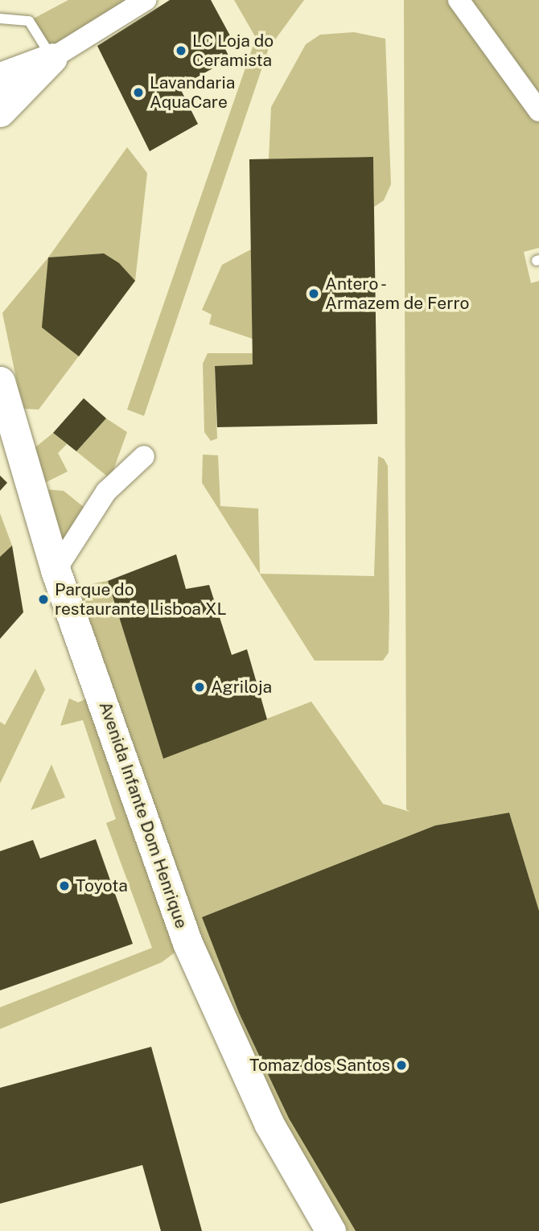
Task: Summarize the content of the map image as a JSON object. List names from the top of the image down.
{
  "streets": {
    "main road": ["Avenida Infante Dom Henrique"]
  },
  "places": [
    "LC Loja do Ceramista",
    "Lavandaria AquaCare",
    "Antero - Armazem de Ferro",
    "Parque do restaurante Lisboa XL",
    "Agriloja",
    "Toyota",
    "Tomaz dos Santos"
  ]
}
